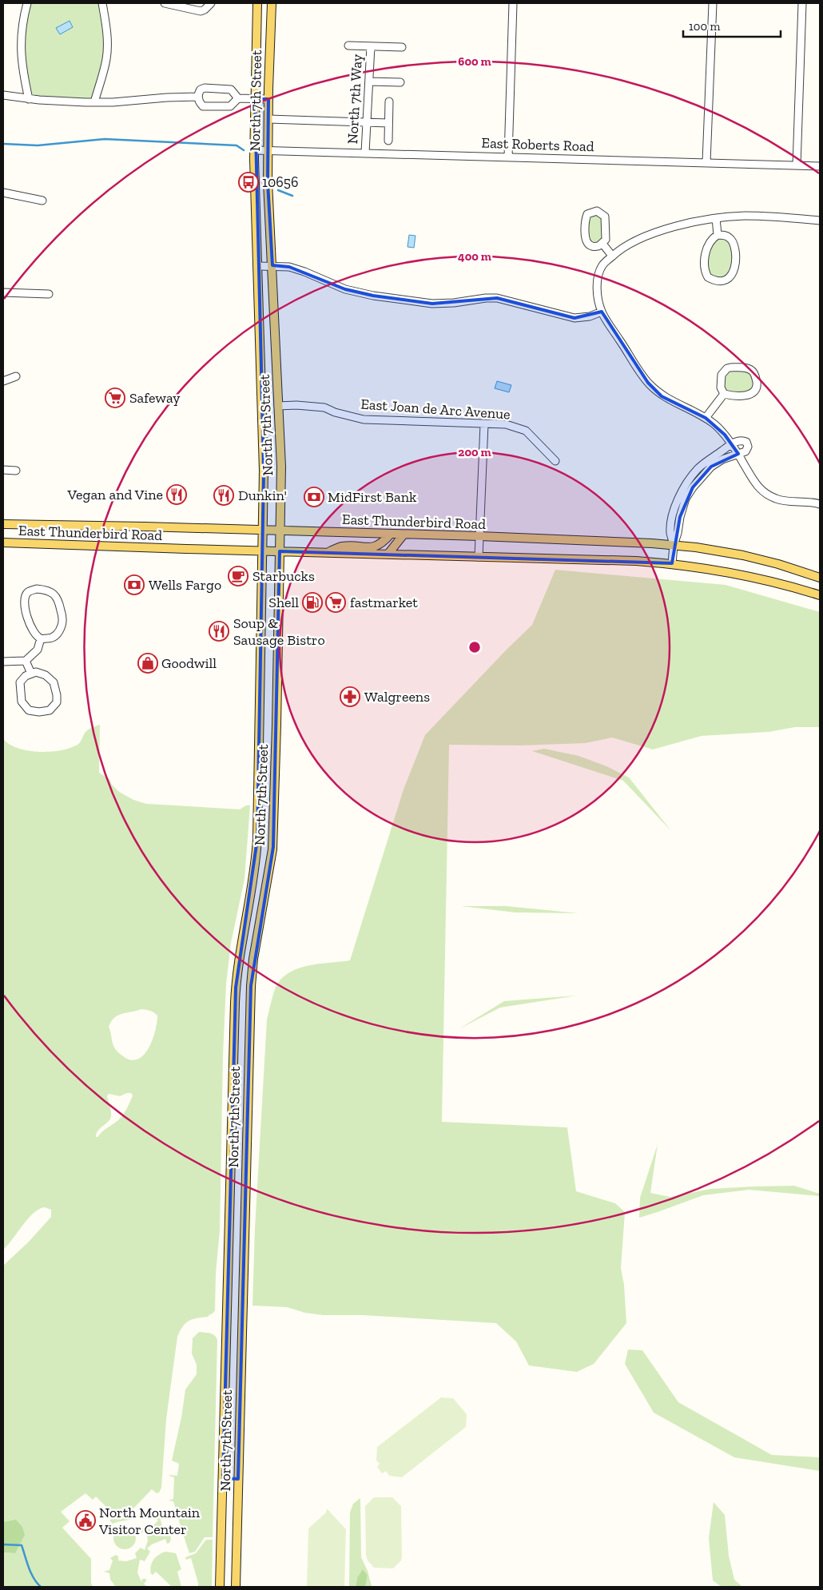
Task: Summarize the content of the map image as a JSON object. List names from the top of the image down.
{
  "streets": {
    "main road": ["North 7th Street", "East Thunderbird Road"],
    "street": ["North 7th Way", "East Roberts Road", "East Joan de Arc Avenue"]
  },
  "crossings": [
    ["North 7th Way", "East Roberts Road"],
    ["North 7th Street", "East Roberts Road"],
    ["North 7th Street", "East Joan de Arc Avenue"],
    ["North 7th Street", "East Thunderbird Road"]
  ],
  "places": {
    "bus stop": ["10656"],
    "supermarket": ["Safeway", "fastmarket"],
    "restaurant": ["Vegan and Vine", "Dunkin'", "Soup & Sausage Bistro"],
    "bank": ["MidFirst Bank", "Wells Fargo"],
    "cafe": ["Starbucks"],
    "fuel station": ["Shell"],
    "shop": ["Goodwill"],
    "pharmacy": ["Walgreens"],
    "public building": ["North Mountain Visitor Center"]
  },
  "scale_bar": "100 m",
  "rings": ["600 m", "400 m", "200 m"]
}
